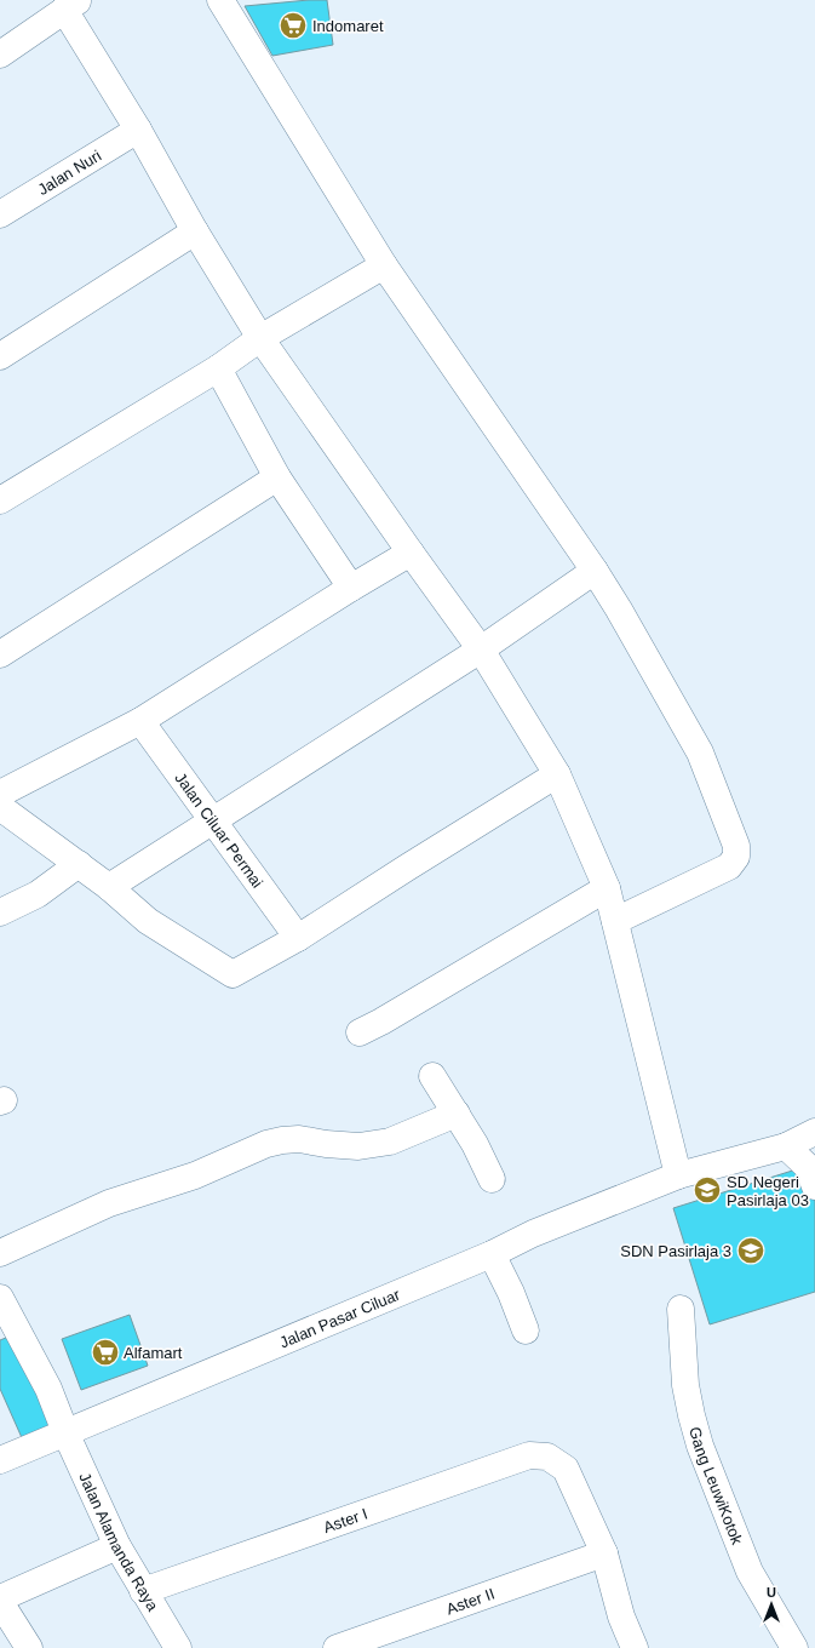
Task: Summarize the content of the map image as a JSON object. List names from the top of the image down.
{
  "streets": {
    "street": [
      "Jalan Nuri",
      "Jalan Ciluar Permai",
      "Jalan Pasar Ciluar",
      "Gang LeuwiKotok",
      "Aster I",
      "Jalan Alamanda Raya",
      "Aster II"
    ]
  },
  "crossings": [
    ["Jalan Pasar Ciluar", "Jalan Alamanda Raya"],
    ["Aster I", "Jalan Alamanda Raya"],
    ["Aster I", "Aster II"]
  ],
  "places": {
    "supermarket": ["Indomaret", "Alfamart"],
    "school or university": ["SD Negeri Pasirlaja 03", "SDN Pasirlaja 3"]
  },
  "north": "top"
}
